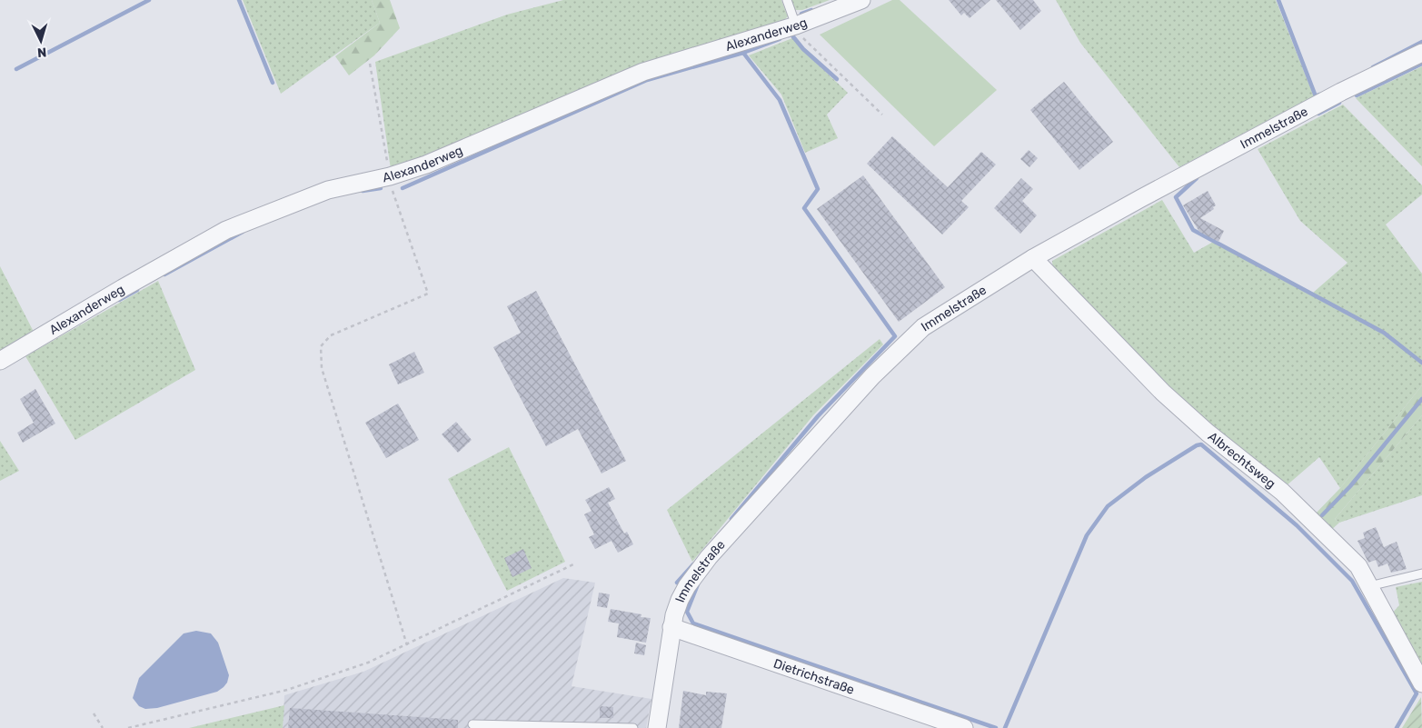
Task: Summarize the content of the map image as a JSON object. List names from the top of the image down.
{
  "streets": {
    "street": [
      "Alexanderweg",
      "Immelstraße",
      "Albrechtsweg",
      "Dietrichstraße"
    ]
  },
  "crossings": [
    ["Immelstraße", "Albrechtsweg"],
    ["Immelstraße", "Dietrichstraße"]
  ],
  "north": "bottom"
}
